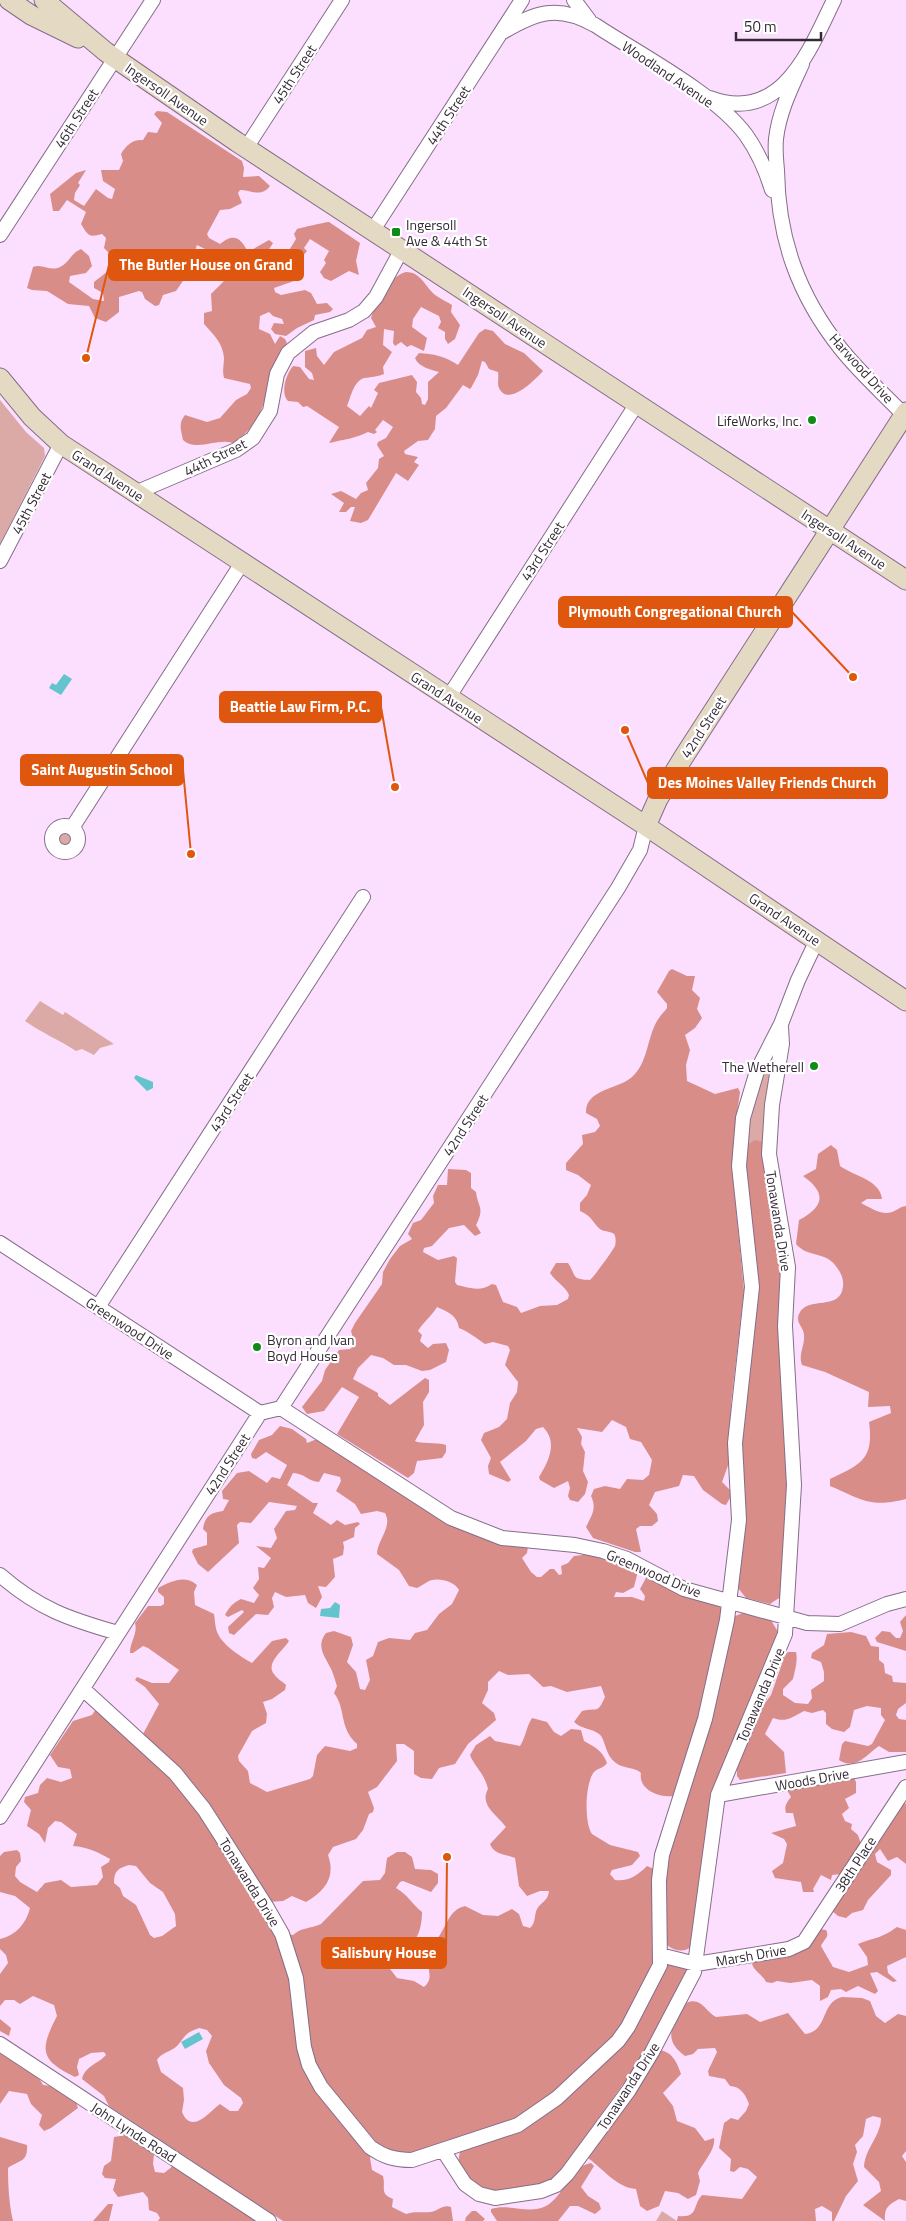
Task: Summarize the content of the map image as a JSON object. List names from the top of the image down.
{
  "streets": {
    "main road": ["Ingersoll Avenue", "Grand Avenue", "42nd Street"],
    "street": [
      "45th Street",
      "Woodland Avenue",
      "44th Street",
      "46th Street",
      "Harwood Drive",
      "43rd Street",
      "Tonawanda Drive",
      "Greenwood Drive",
      "Woods Drive",
      "38th Place",
      "Marsh Drive",
      "John Lynde Road"
    ]
  },
  "crossings": [
    ["45th Street", "Ingersoll Avenue"],
    ["45th Street", "Grand Avenue"],
    ["Woodland Avenue", "44th Street"],
    ["Woodland Avenue", "Harwood Drive"],
    ["Ingersoll Avenue", "44th Street"],
    ["Ingersoll Avenue", "46th Street"],
    ["Ingersoll Avenue", "43rd Street"],
    ["Ingersoll Avenue", "42nd Street"],
    ["44th Street", "Grand Avenue"],
    ["Harwood Drive", "42nd Street"],
    ["Grand Avenue", "43rd Street"],
    ["Grand Avenue", "42nd Street"],
    ["Grand Avenue", "Tonawanda Drive"],
    ["43rd Street", "Greenwood Drive"],
    ["42nd Street", "Tonawanda Drive"],
    ["42nd Street", "Greenwood Drive"],
    ["Tonawanda Drive", "Greenwood Drive"],
    ["Tonawanda Drive", "Woods Drive"],
    ["Tonawanda Drive", "Marsh Drive"],
    ["38th Place", "Marsh Drive"]
  ],
  "places": {
    "transit": ["Ingersoll Ave & 44th St"],
    "other": [
      "The Butler House on Grand",
      "LifeWorks, Inc.",
      "Plymouth Congregational Church",
      "Des Moines Valley Friends Church",
      "Beattie Law Firm, P.C.",
      "Saint Augustin School",
      "The Wetherell",
      "Byron and Ivan Boyd House",
      "Salisbury House"
    ]
  },
  "scale_bar": "50 m"
}
